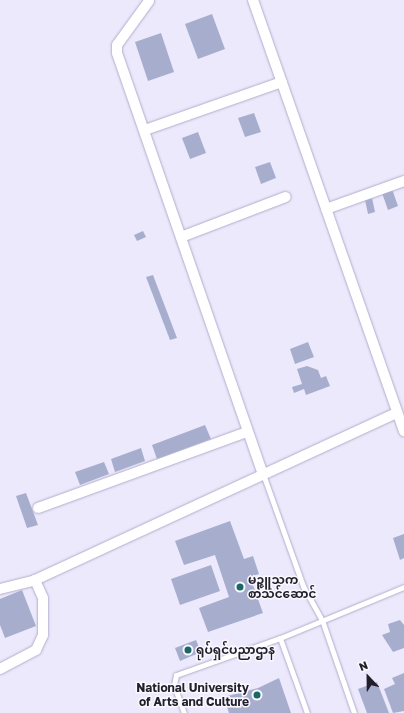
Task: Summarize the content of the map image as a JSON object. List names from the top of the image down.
{
  "places": ["မဉ္ဇူသက စာသင်ဆောင်", "ရုပ်ရှင်ပညာဌာန", "National University of Arts and Culture"],
  "north": "top"
}
